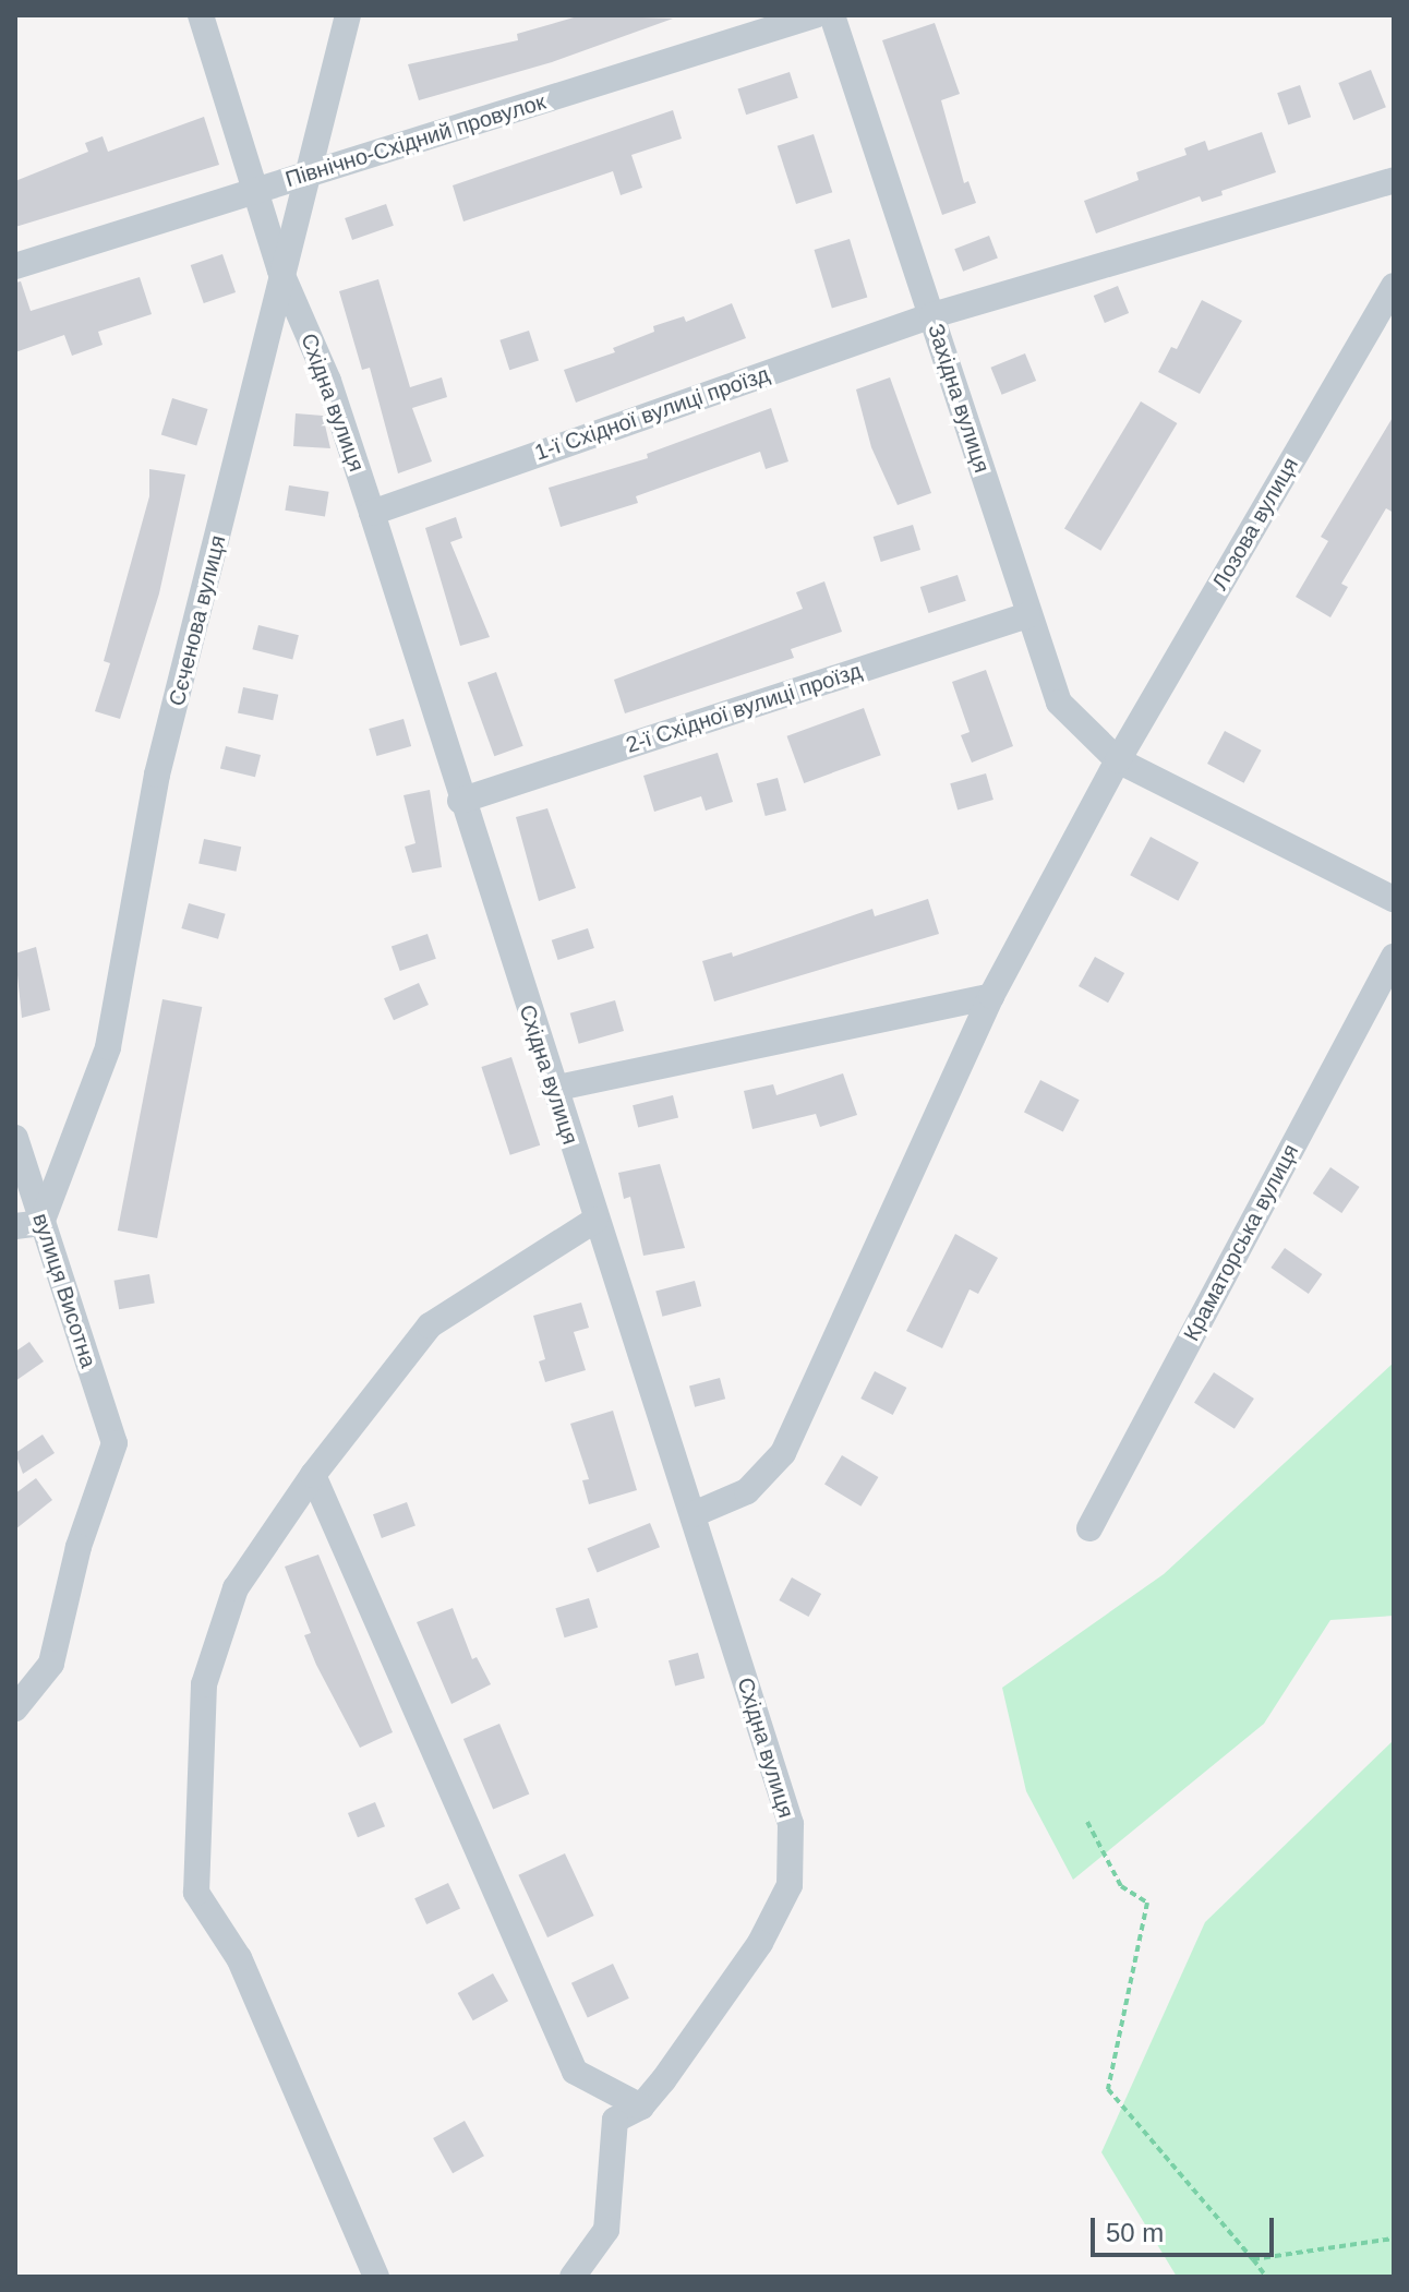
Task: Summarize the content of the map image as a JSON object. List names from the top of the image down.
{
  "streets": {
    "street": [
      "Північно-Східний провулок",
      "Західна вулиця",
      "Східна вулиця",
      "1-ї Східної вулиці проїзд",
      "Лозова вулиця",
      "Сєченова вулиця",
      "2-ї Східної вулиці проїзд",
      "Краматорська вулиця",
      "вулиця Висотна"
    ]
  },
  "crossings": [
    ["Північно-Східний провулок", "Східна вулиця"],
    ["Північно-Східний провулок", "Сєченова вулиця"],
    ["Західна вулиця", "1-ї Східної вулиці проїзд"],
    ["Західна вулиця", "Лозова вулиця"],
    ["Західна вулиця", "2-ї Східної вулиці проїзд"],
    ["Східна вулиця", "1-ї Східної вулиці проїзд"],
    ["Східна вулиця", "Лозова вулиця"],
    ["Східна вулиця", "Сєченова вулиця"],
    ["Східна вулиця", "2-ї Східної вулиці проїзд"],
    ["Сєченова вулиця", "вулиця Висотна"]
  ],
  "scale_bar": "50 m"
}
